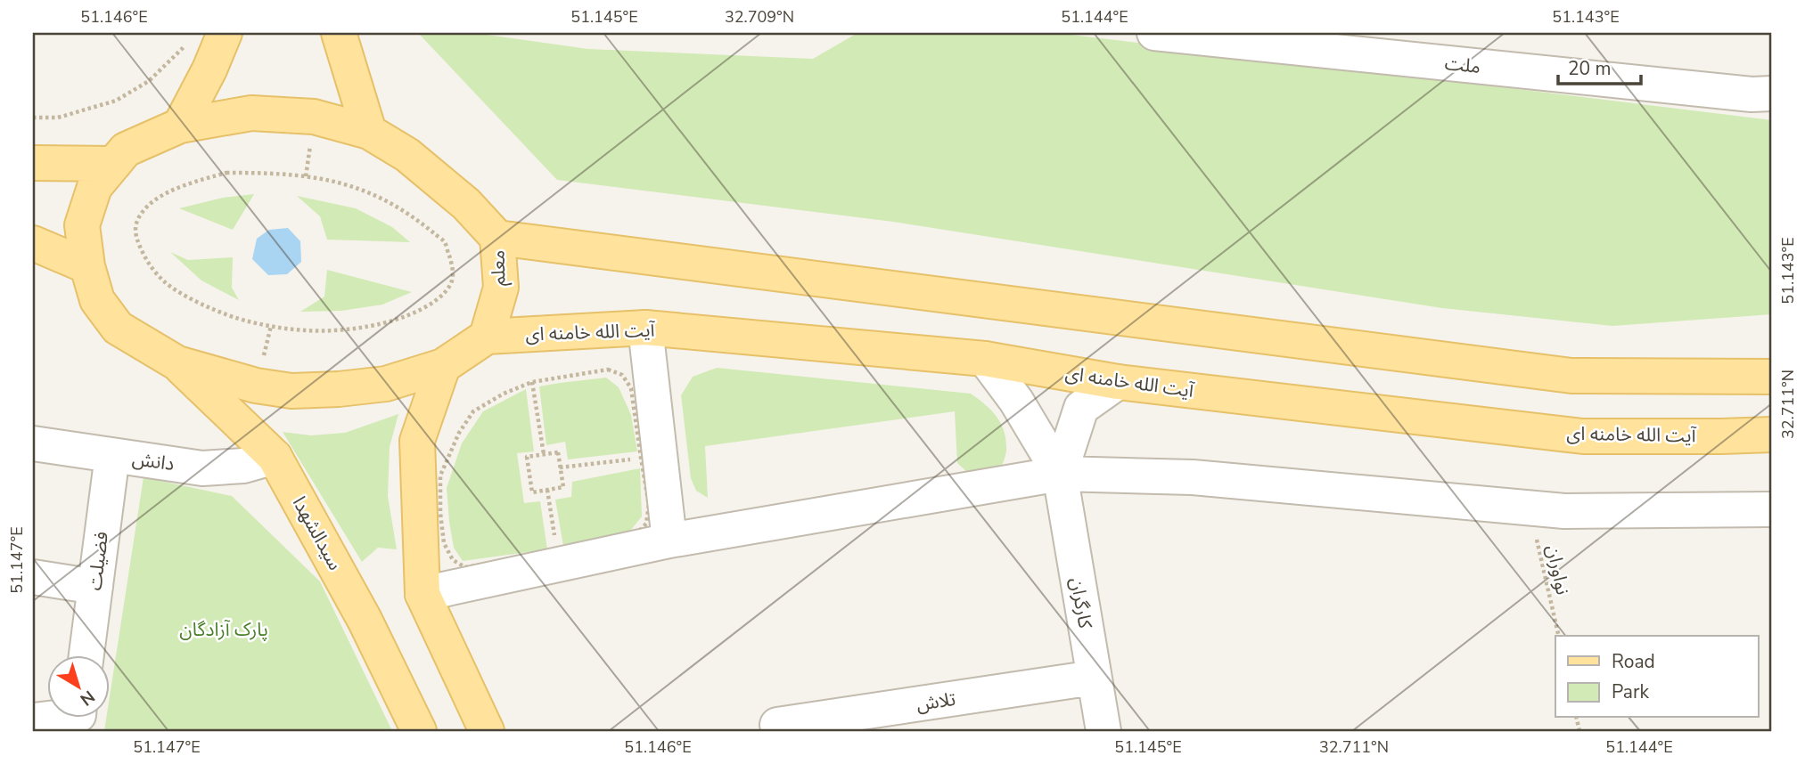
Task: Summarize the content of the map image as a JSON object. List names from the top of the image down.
{
  "streets": {
    "main road": ["معلم", "آیت الله خامنه ای", "سیدالشهدا"],
    "street": [
      "ملت",
      "دانش",
      "فضیلت",
      "کارگران",
      "تلاش"
    ],
    "path": ["نواوران"]
  },
  "crossings": [
    ["معلم", "آیت الله خامنه ای"],
    ["معلم", "سیدالشهدا"],
    ["دانش", "سیدالشهدا"],
    ["دانش", "فضیلت"],
    ["کارگران", "تلاش"]
  ],
  "parks": ["پارک آزادگان"],
  "legend": ["Road", "Park"],
  "scale_bar": "20 m",
  "north": "bottom right",
  "coordinates": [
    "51.146°E",
    "51.145°E",
    "32.709°N",
    "51.144°E",
    "51.143°E",
    "32.711°N",
    "51.147°E"
  ]
}
